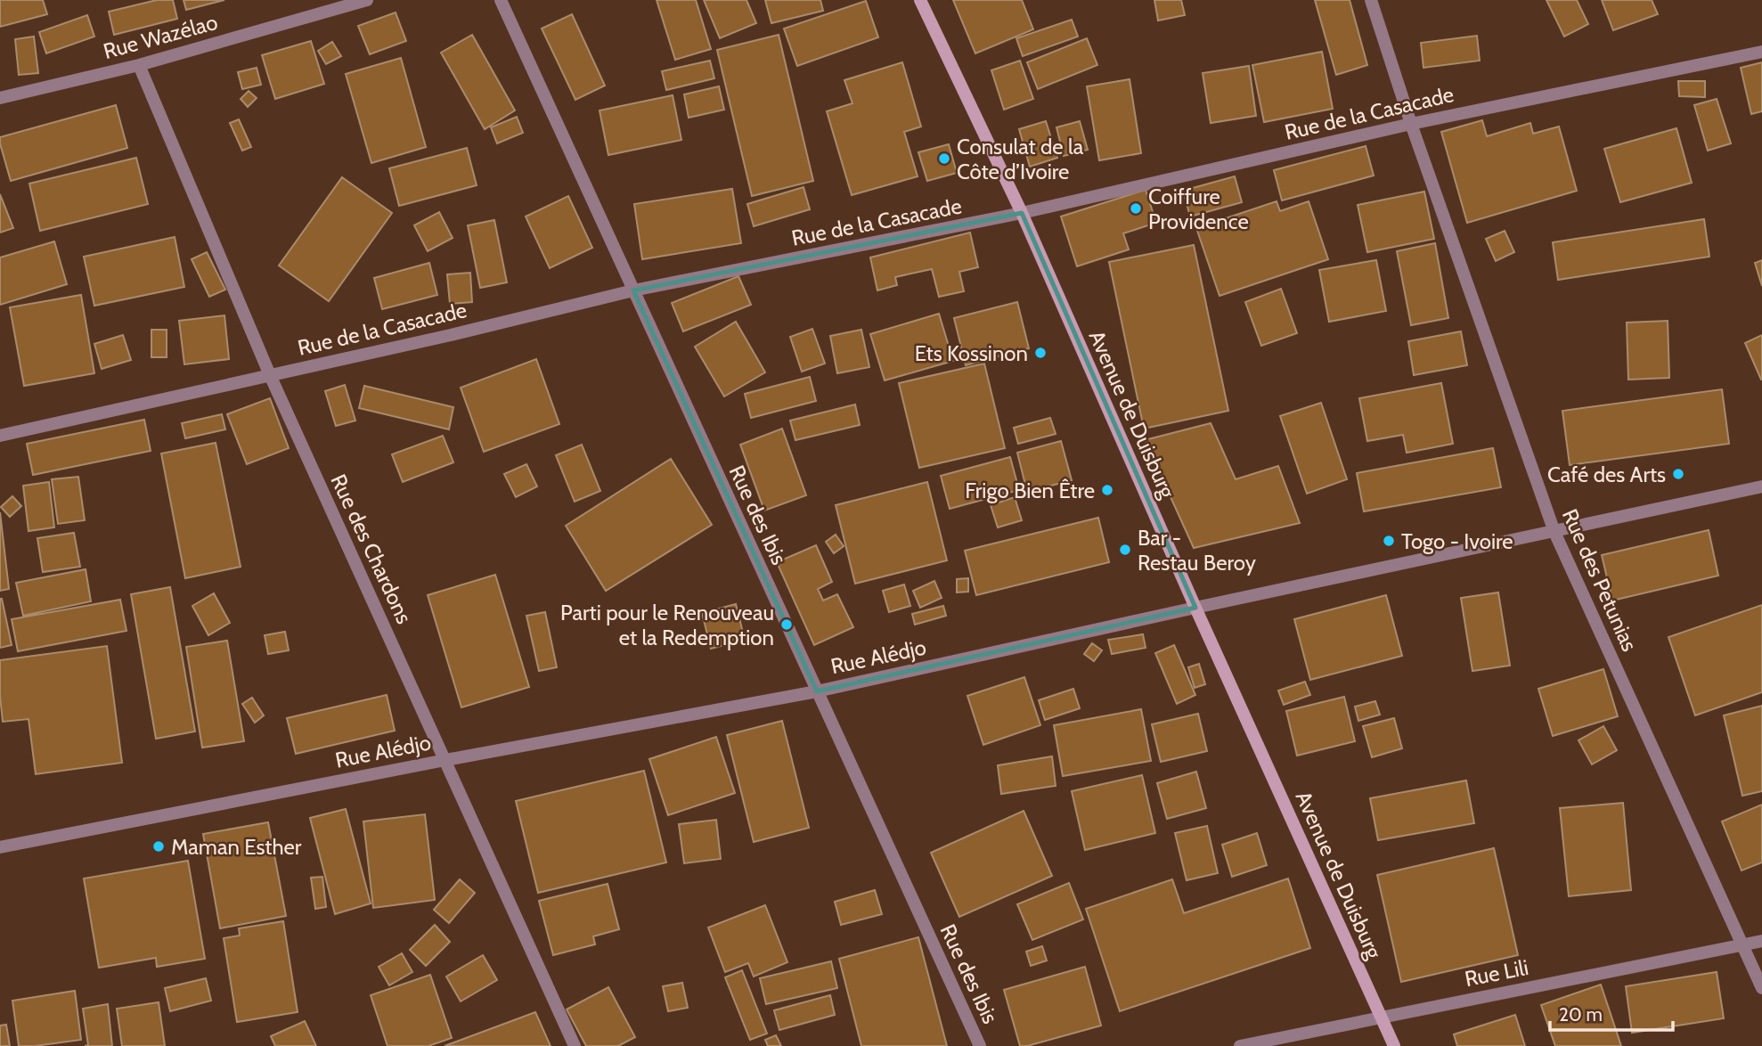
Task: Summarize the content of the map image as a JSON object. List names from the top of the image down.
{
  "streets": {
    "street": [
      "Rue Wazélao",
      "Rue de la Casacade",
      "Avenue de Duisburg",
      "Rue des Ibis",
      "Rue des Chardons",
      "Rue des Petunias",
      "Rue Alédjo",
      "Rue Lili"
    ]
  },
  "crossings": [
    ["Rue Wazélao", "Rue des Chardons"],
    ["Rue de la Casacade", "Avenue de Duisburg"],
    ["Rue de la Casacade", "Rue des Ibis"],
    ["Rue de la Casacade", "Rue des Chardons"],
    ["Rue de la Casacade", "Rue des Petunias"],
    ["Avenue de Duisburg", "Rue Alédjo"],
    ["Avenue de Duisburg", "Rue Lili"],
    ["Rue des Ibis", "Rue Alédjo"],
    ["Rue des Chardons", "Rue Alédjo"],
    ["Rue des Petunias", "Rue Alédjo"],
    ["Rue des Petunias", "Rue Lili"]
  ],
  "places": [
    "Consulat de la Côte d’Ivoire",
    "Coiffure Providence",
    "Ets Kossinon",
    "Café des Arts",
    "Frigo Bien Être",
    "Togo - Ivoire",
    "Bar - Restau Beroy",
    "Parti pour le Renouveau et la Redemption",
    "Maman Esther"
  ],
  "scale_bar": "20 m"
}
